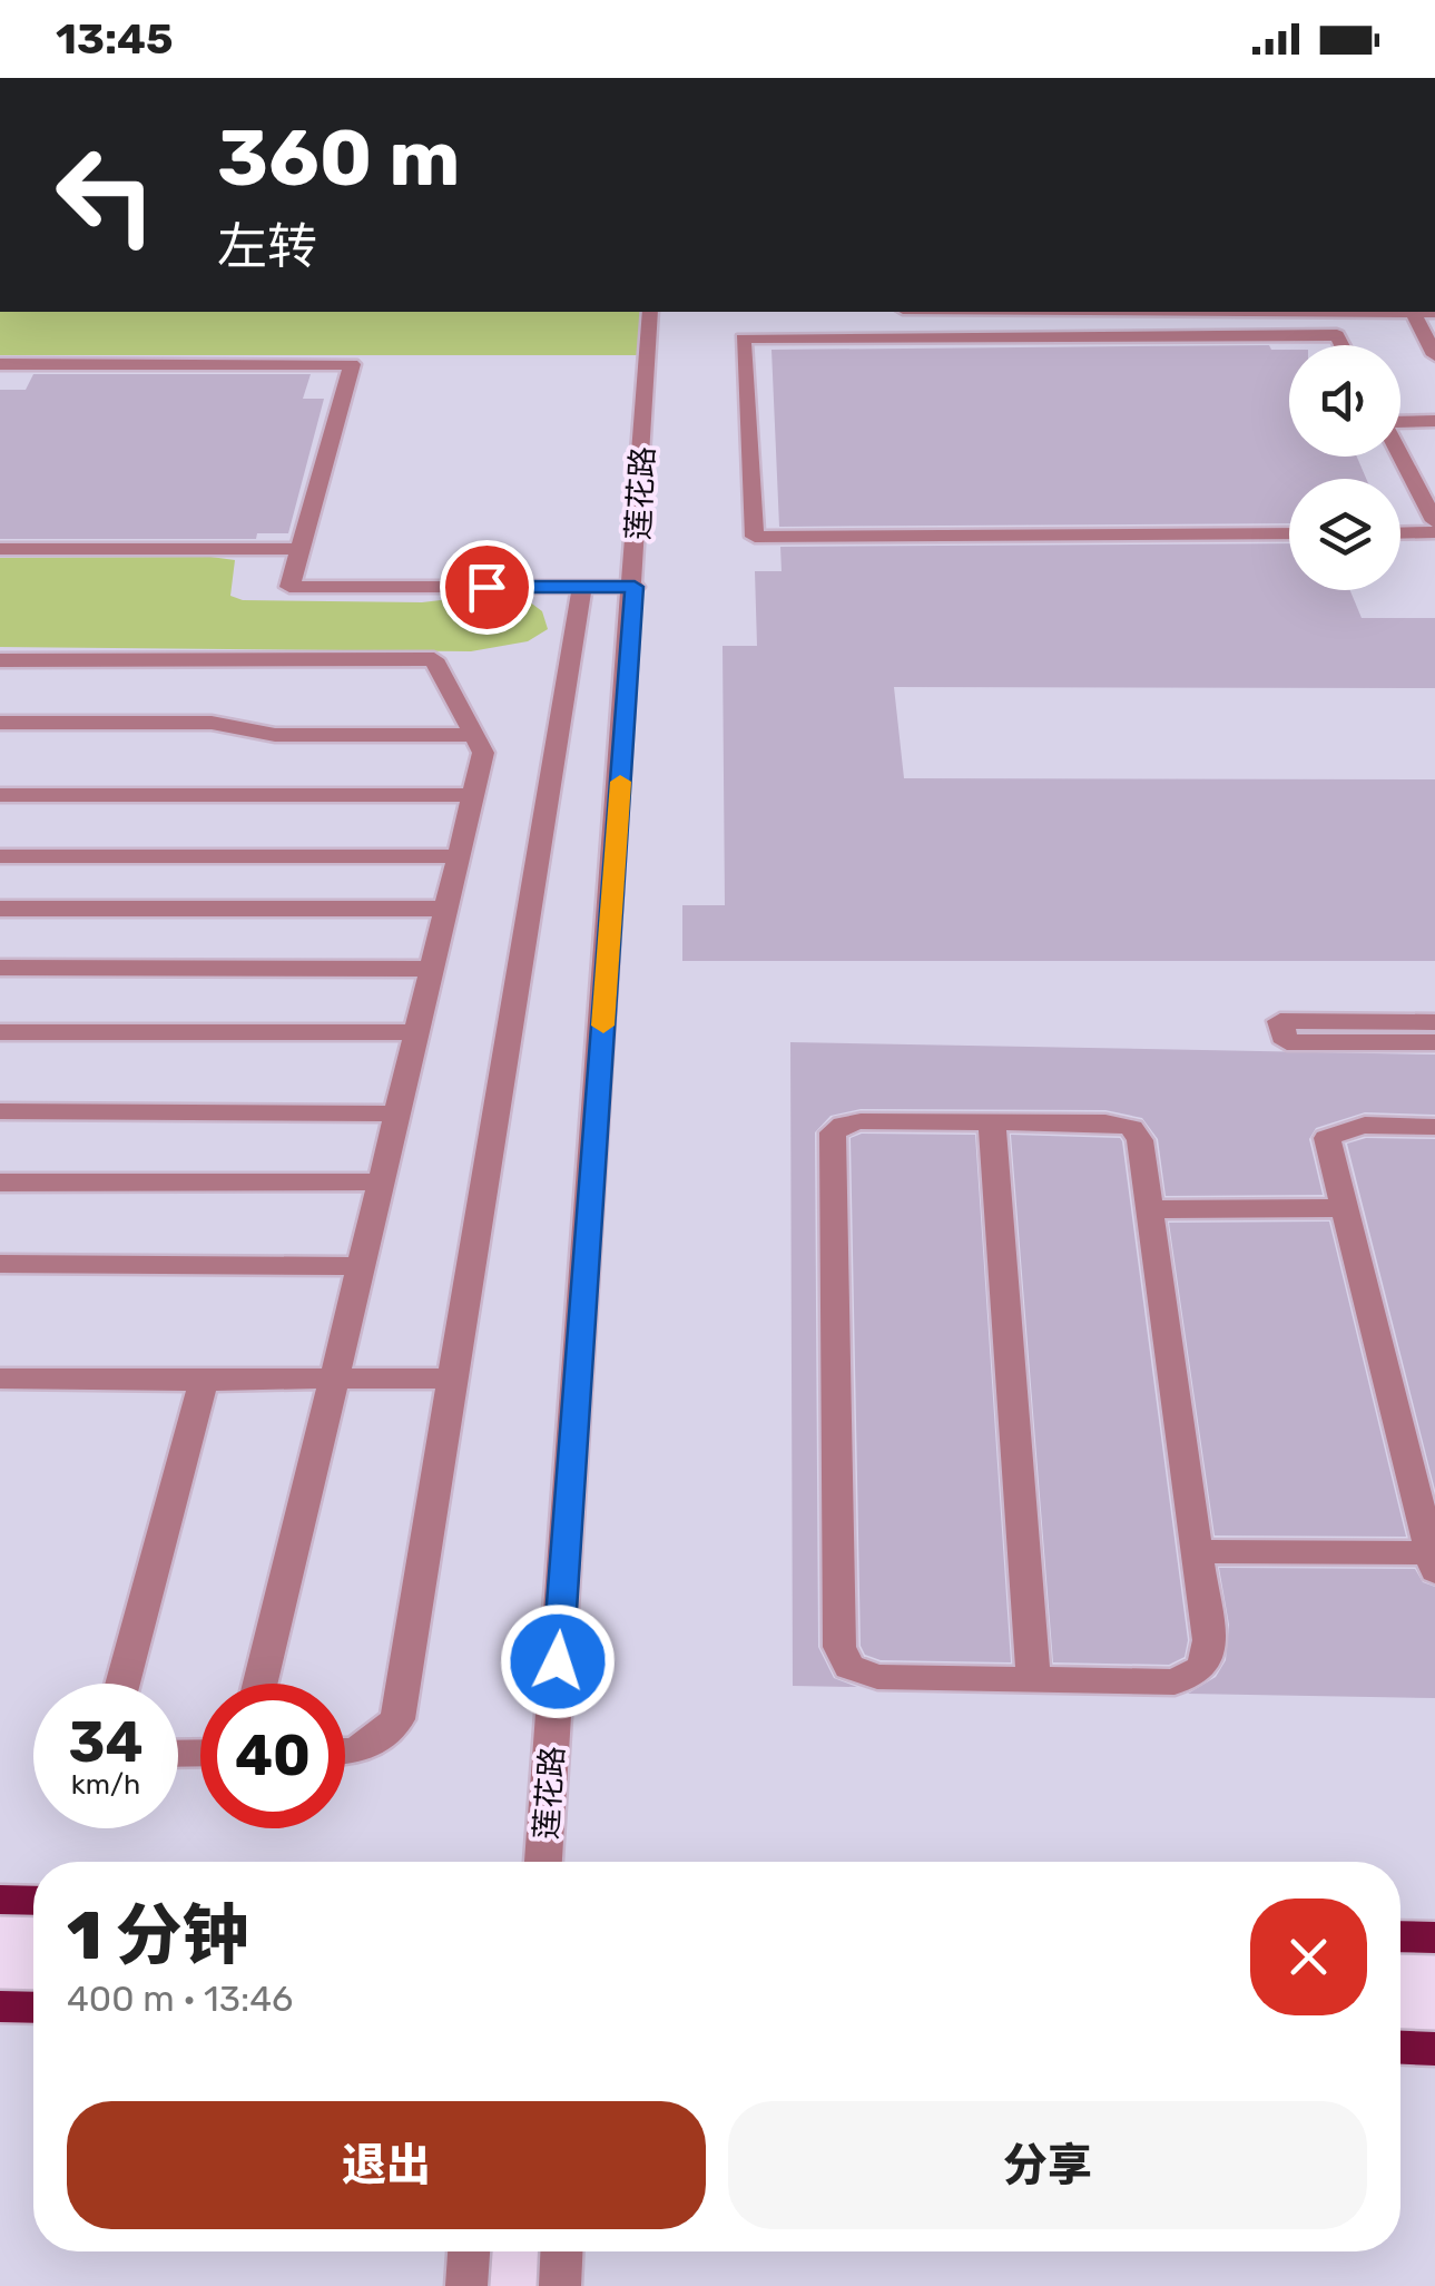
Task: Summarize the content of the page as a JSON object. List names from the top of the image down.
{
  "streets": {
    "street": ["莲花路"]
  },
  "page": {
    "status": "13:45",
    "turn": ["360 m", "左转"],
    "speed": "34 km/h",
    "limit": "40",
    "heading": ["1 分钟", "400 m · 13:46"],
    "buttons": ["退出", "分享"]
  }
}
